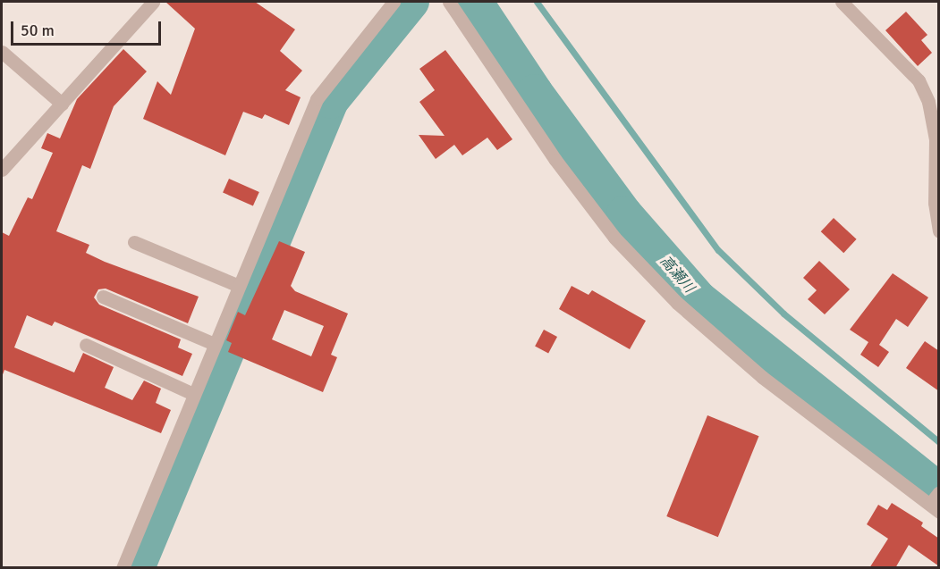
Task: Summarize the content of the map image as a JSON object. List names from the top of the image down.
{
  "water": ["高瀬川"],
  "scale_bar": "50 m"
}
